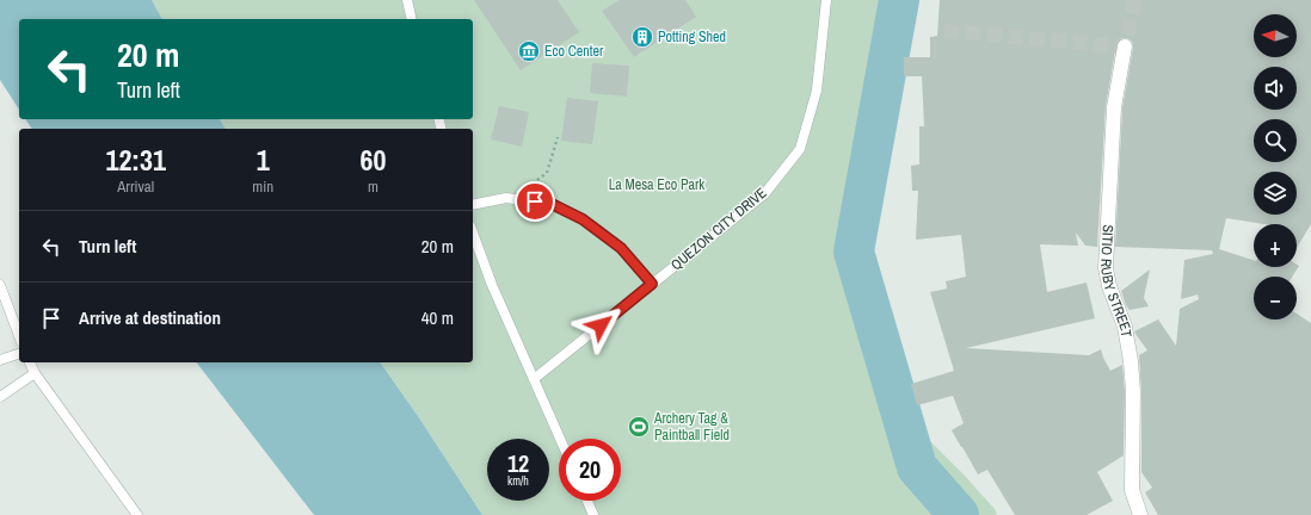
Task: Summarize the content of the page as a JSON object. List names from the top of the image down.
{
  "streets": {
    "street": ["SITIO RUBY STREET"],
    "lane": ["QUEZON CITY DRIVE"]
  },
  "parks": ["La Mesa Eco Park"],
  "places": {
    "building": ["Potting Shed"],
    "museum": ["Eco Center"],
    "sports": ["Archery Tag & Paintball Field"]
  },
  "north": "left",
  "page": {
    "map_buttons": ["+", "−"],
    "turn": ["20 m", "Turn left"],
    "eta": [
      "12:31",
      "Arrival",
      "1",
      "min",
      "60",
      "m"
    ],
    "list": [
      {
        "name": "Turn left",
        "value": "20 m"
      },
      {
        "name": "Arrive at destination",
        "value": "40 m"
      }
    ],
    "speed": "12 km/h",
    "limit": "20"
  }
}
